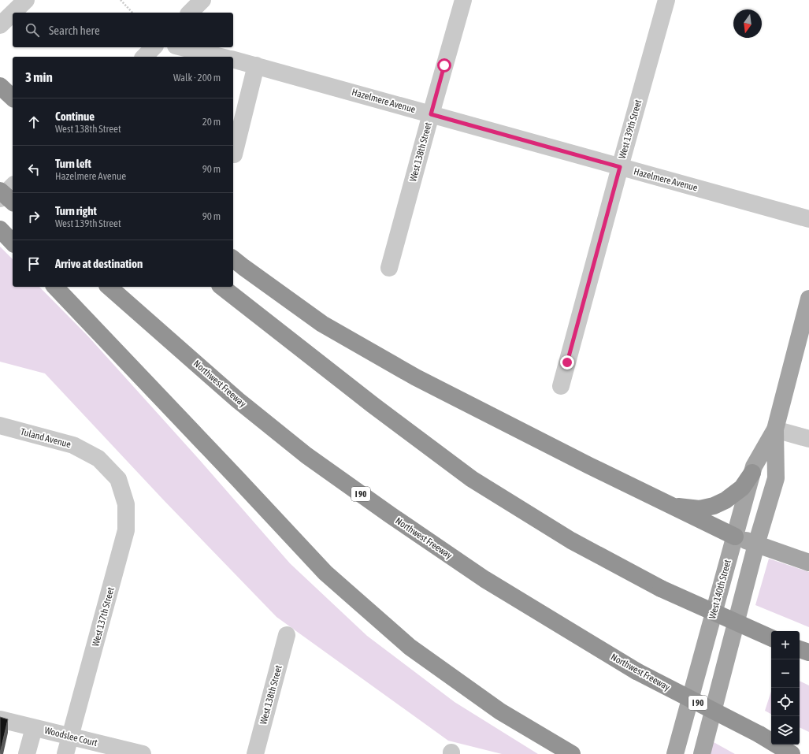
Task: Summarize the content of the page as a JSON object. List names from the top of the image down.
{
  "streets": {
    "highway": ["Northwest Freeway", "I 90"],
    "main road": ["West 140th Street"],
    "street": [
      "Hazelmere Avenue",
      "West 139th Street",
      "West 138th Street",
      "Tuland Avenue",
      "West 137th Street",
      "Woodslee Court"
    ]
  },
  "crossings": [
    ["Hazelmere Avenue", "West 139th Street"],
    ["Hazelmere Avenue", "West 138th Street"],
    ["Tuland Avenue", "West 137th Street"],
    ["West 137th Street", "Woodslee Court"]
  ],
  "north": "bottom",
  "page": {
    "search": "Search here",
    "heading": ["3 min", "Walk · 200 m"],
    "list": [
      ["Continue", "West 138th Street", "20 m"],
      ["Turn left", "Hazelmere Avenue", "90 m"],
      ["Turn right", "West 139th Street", "90 m"],
      "Arrive at destination"
    ],
    "map_buttons": ["+", "−"]
  }
}
